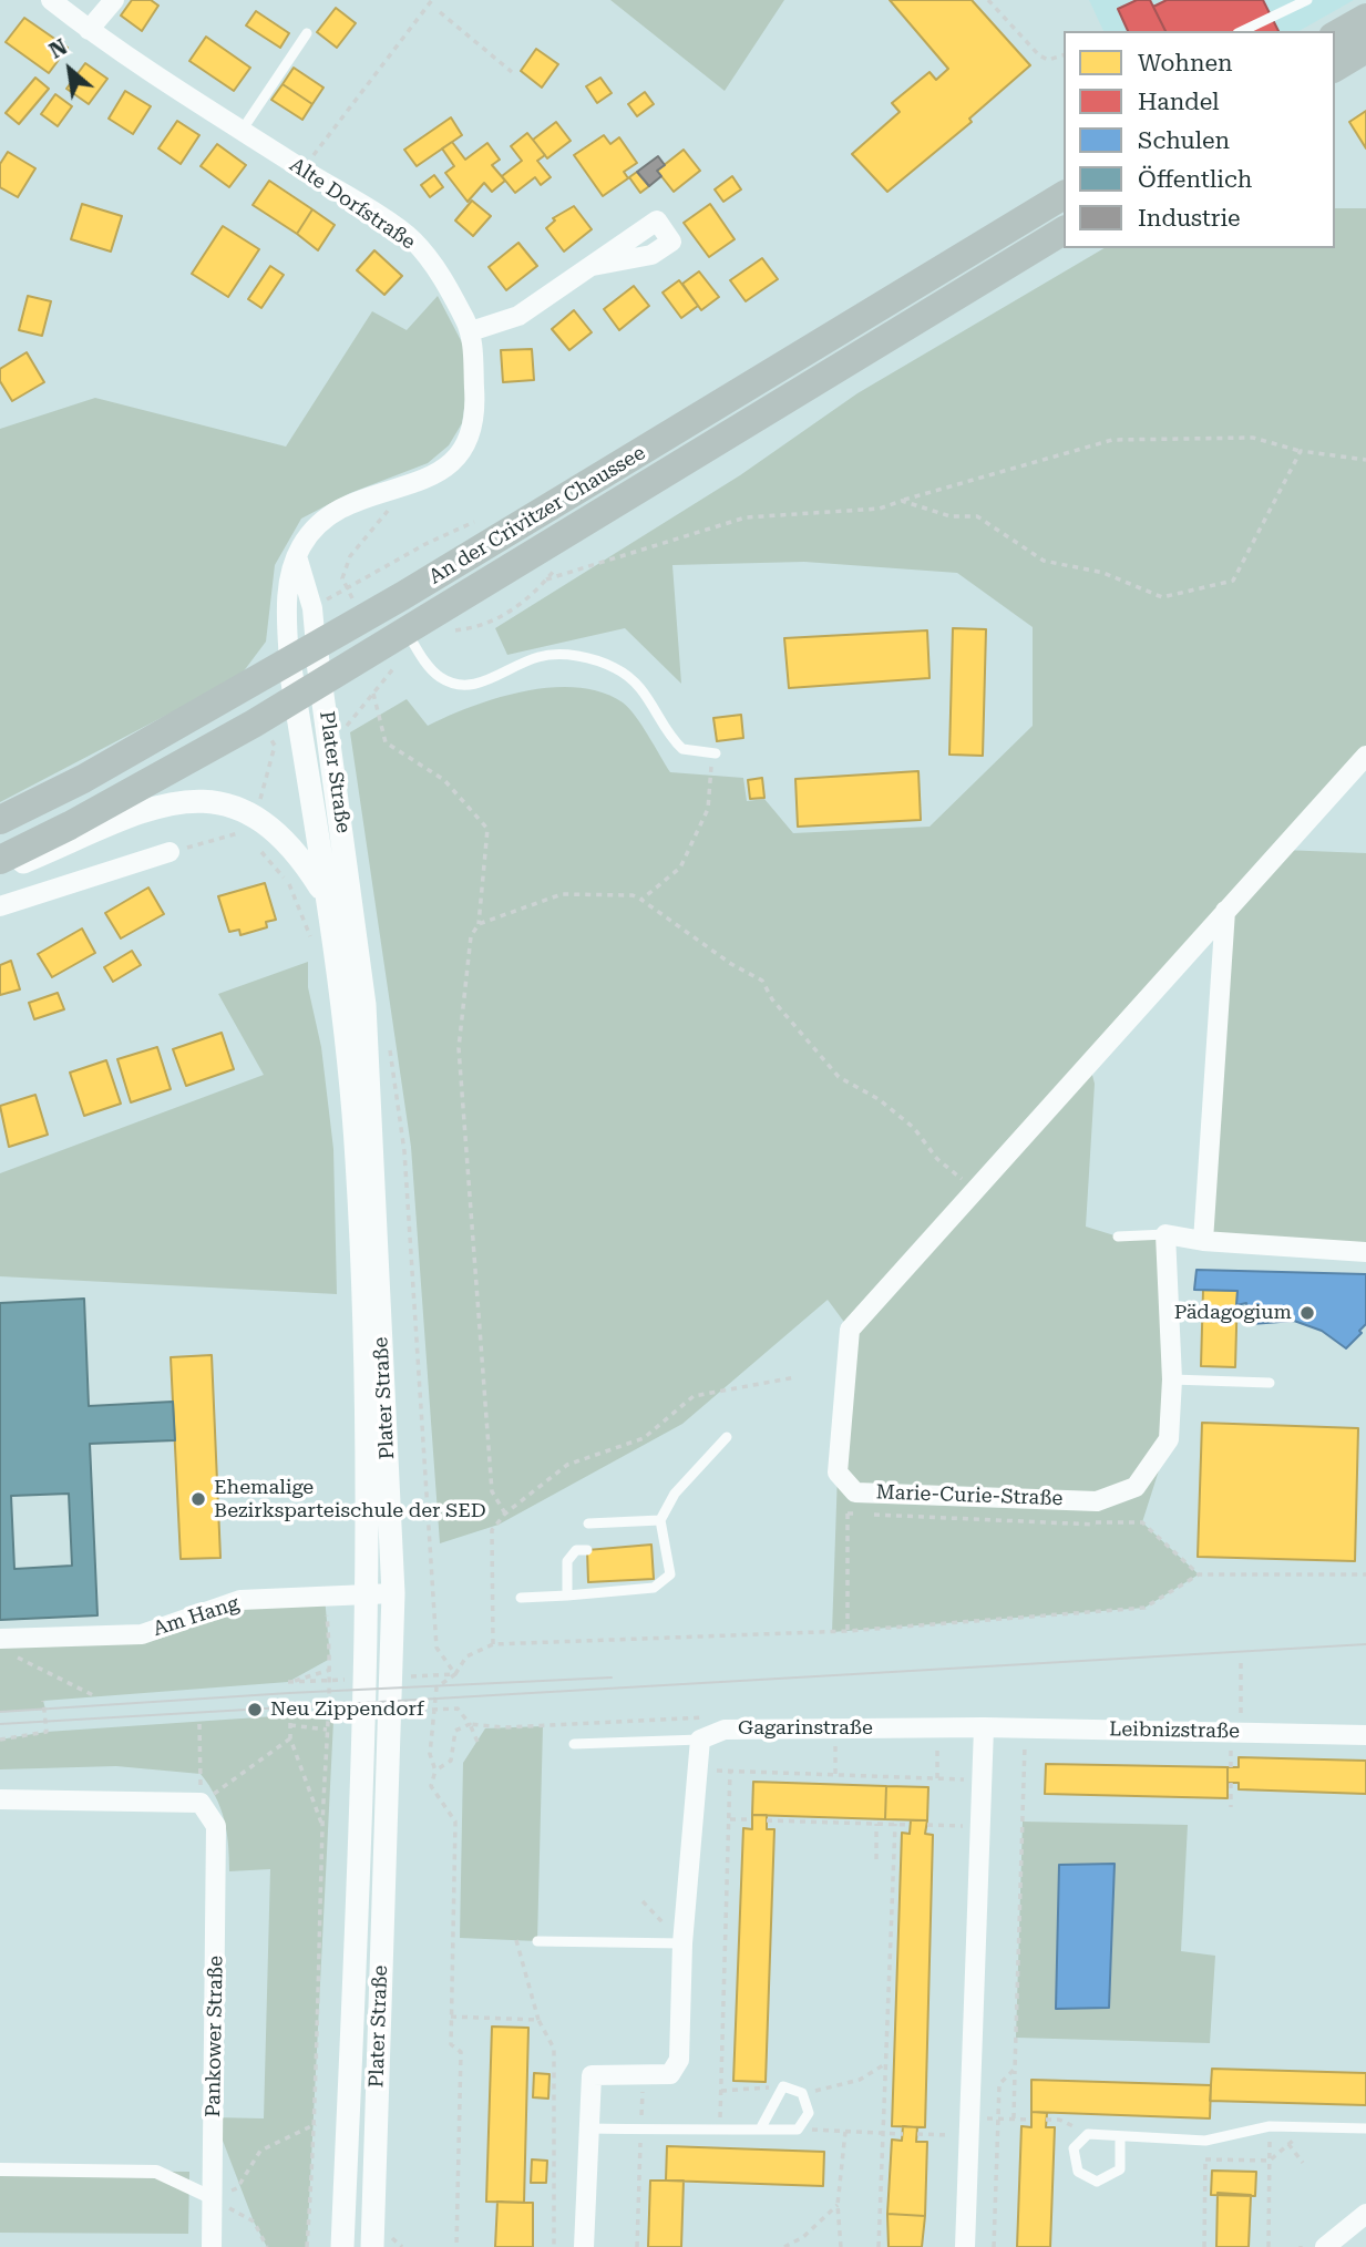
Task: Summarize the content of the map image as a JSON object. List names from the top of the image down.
{
  "streets": {
    "main road": ["An der Crivitzer Chaussee"],
    "street": [
      "Alte Dorfstraße",
      "Plater Straße",
      "Marie-Curie-Straße",
      "Am Hang",
      "Gagarinstraße",
      "Leibnizstraße",
      "Pankower Straße"
    ]
  },
  "crossings": [
    ["Alte Dorfstraße", "An der Crivitzer Chaussee"],
    ["Alte Dorfstraße", "Plater Straße"],
    ["An der Crivitzer Chaussee", "Plater Straße"],
    ["Plater Straße", "Am Hang"],
    ["Gagarinstraße", "Leibnizstraße"]
  ],
  "places": ["Pädagogium", "Ehemalige Bezirksparteischule der SED", "Neu Zippendorf"],
  "legend": [
    "Wohnen",
    "Handel",
    "Schulen",
    "Öffentlich",
    "Industrie"
  ],
  "north": "top left"
}
